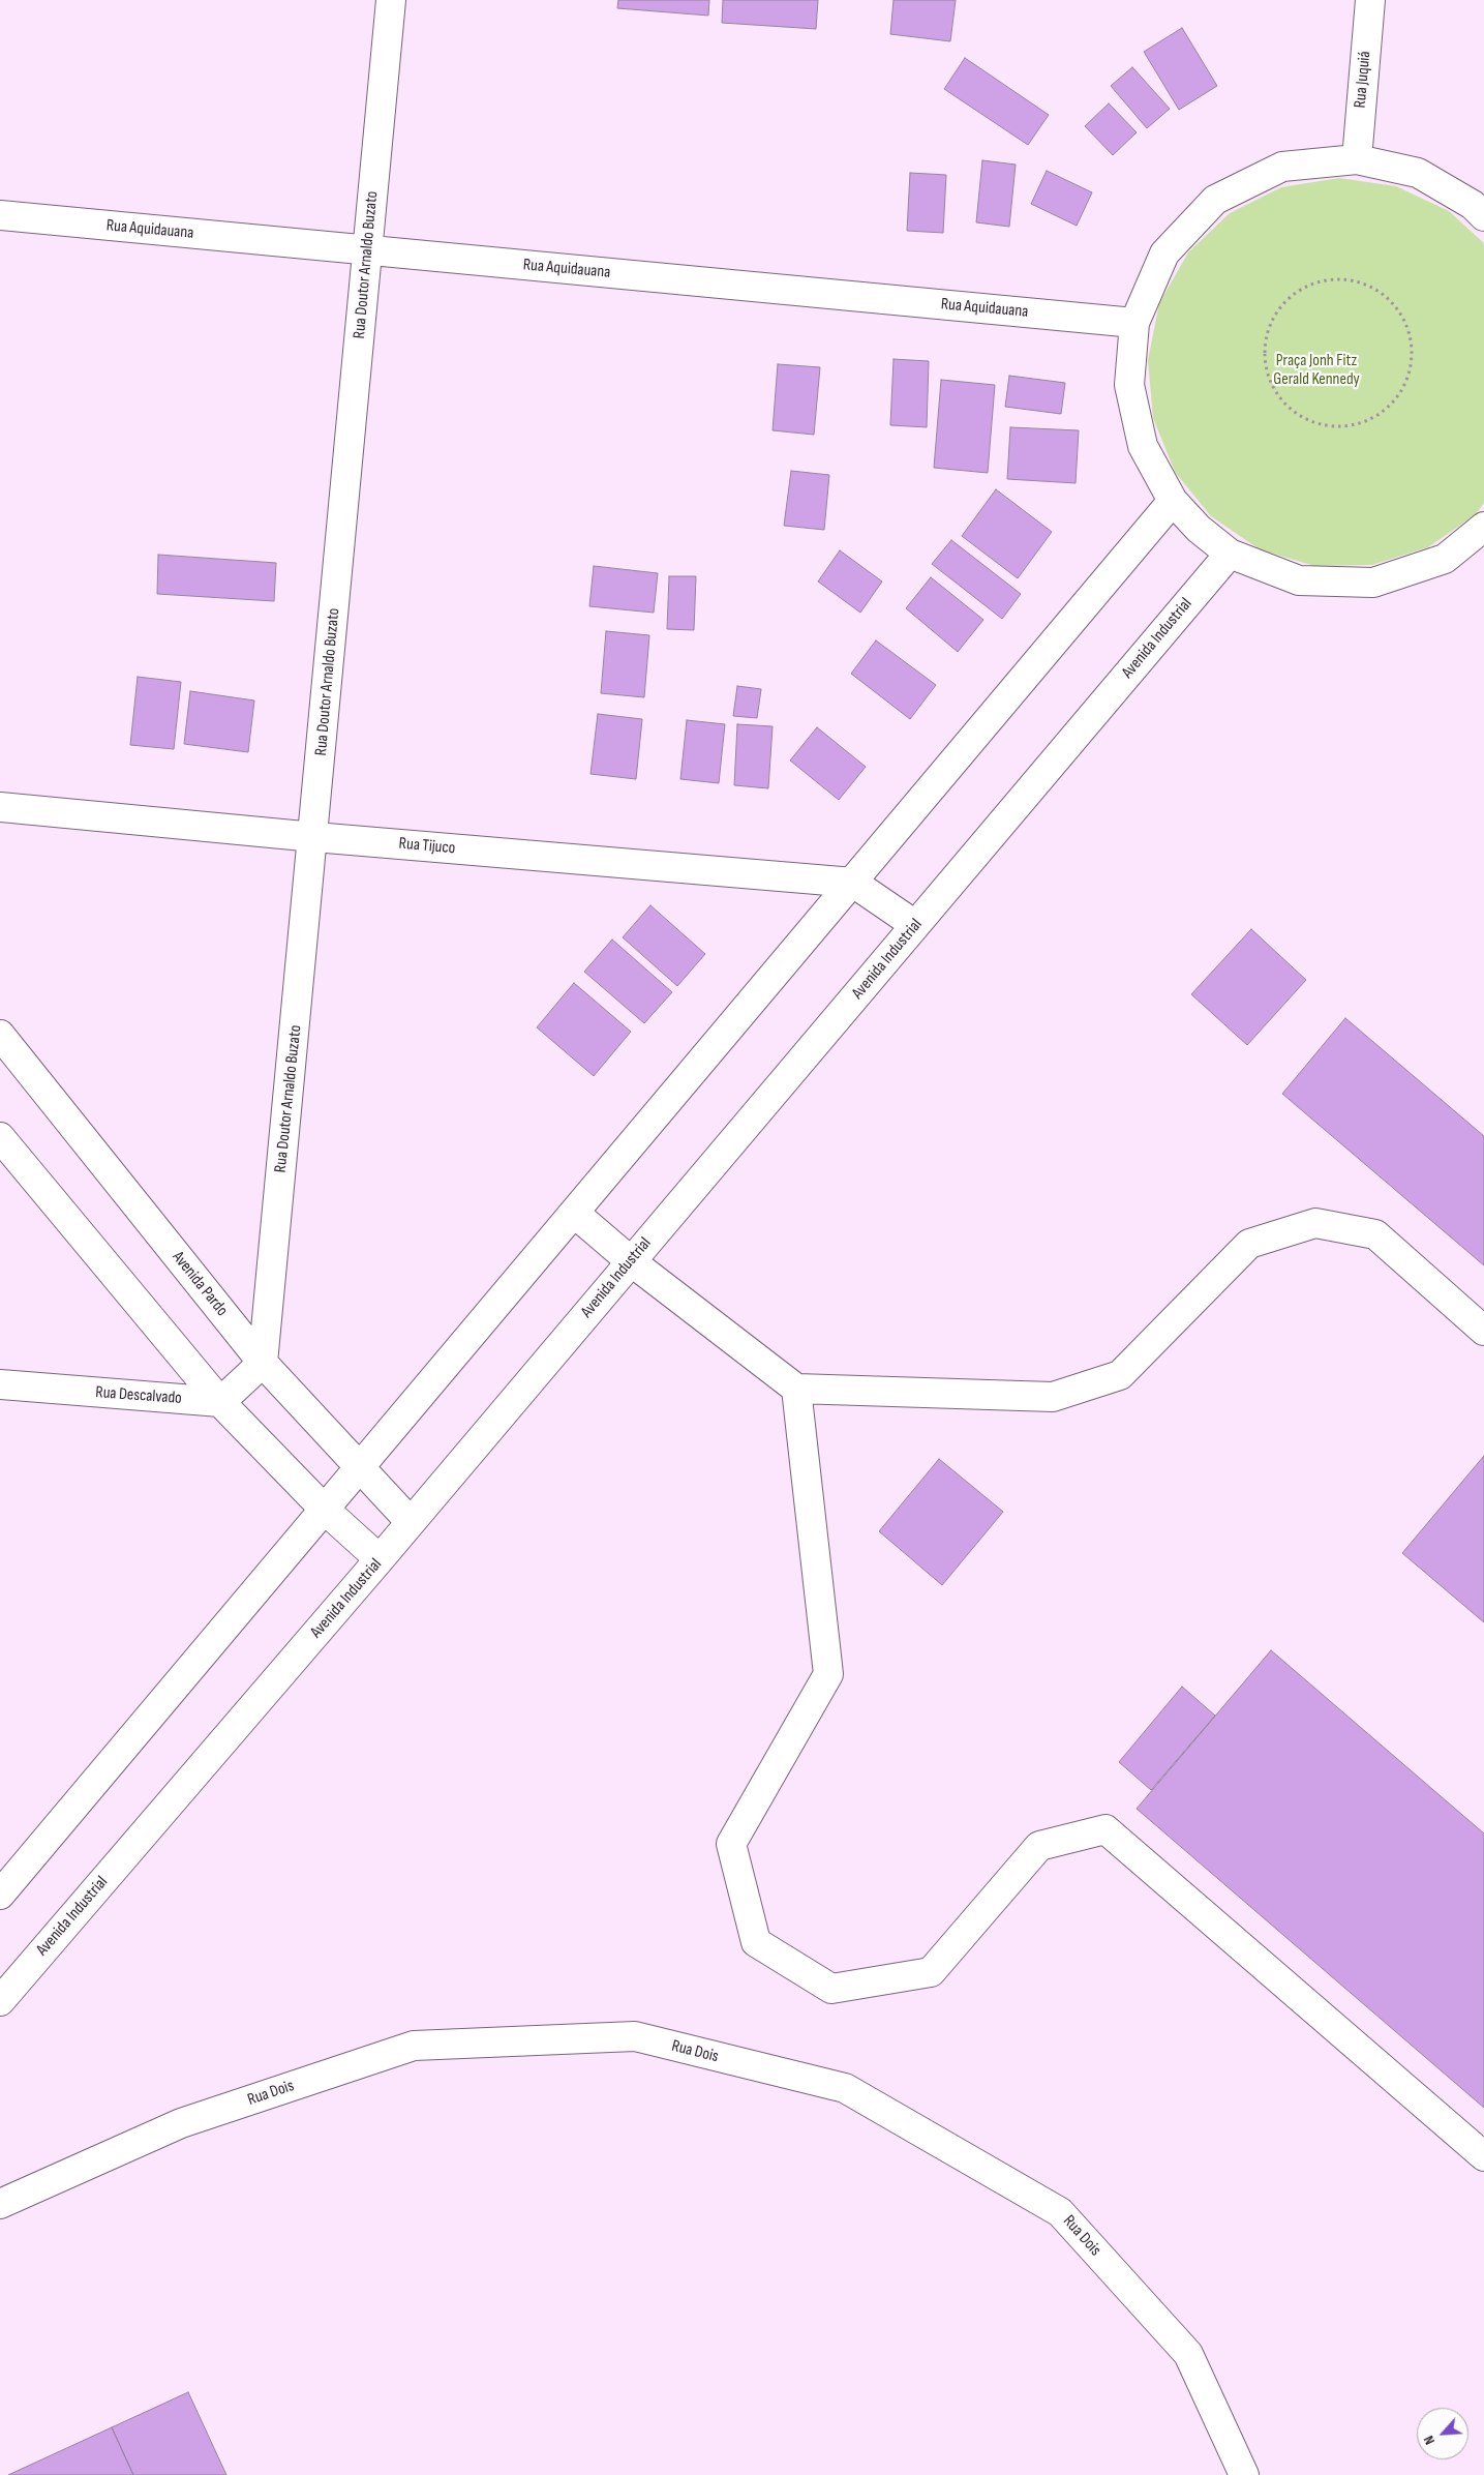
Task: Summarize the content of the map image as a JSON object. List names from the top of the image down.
{
  "streets": {
    "street": [
      "Rua Juquiá",
      "Rua Aquidauana",
      "Rua Doutor Arnaldo Buzato",
      "Avenida Industrial",
      "Rua Tijuco",
      "Avenida Pardo",
      "Rua Descalvado",
      "Rua Dois"
    ]
  },
  "crossings": [
    ["Rua Aquidauana", "Rua Doutor Arnaldo Buzato"],
    ["Rua Doutor Arnaldo Buzato", "Rua Tijuco"],
    ["Rua Doutor Arnaldo Buzato", "Avenida Pardo"],
    ["Avenida Industrial", "Avenida Pardo"]
  ],
  "parks": ["Praça Jonh Fitz Gerald Kennedy"],
  "north": "bottom left"
}
